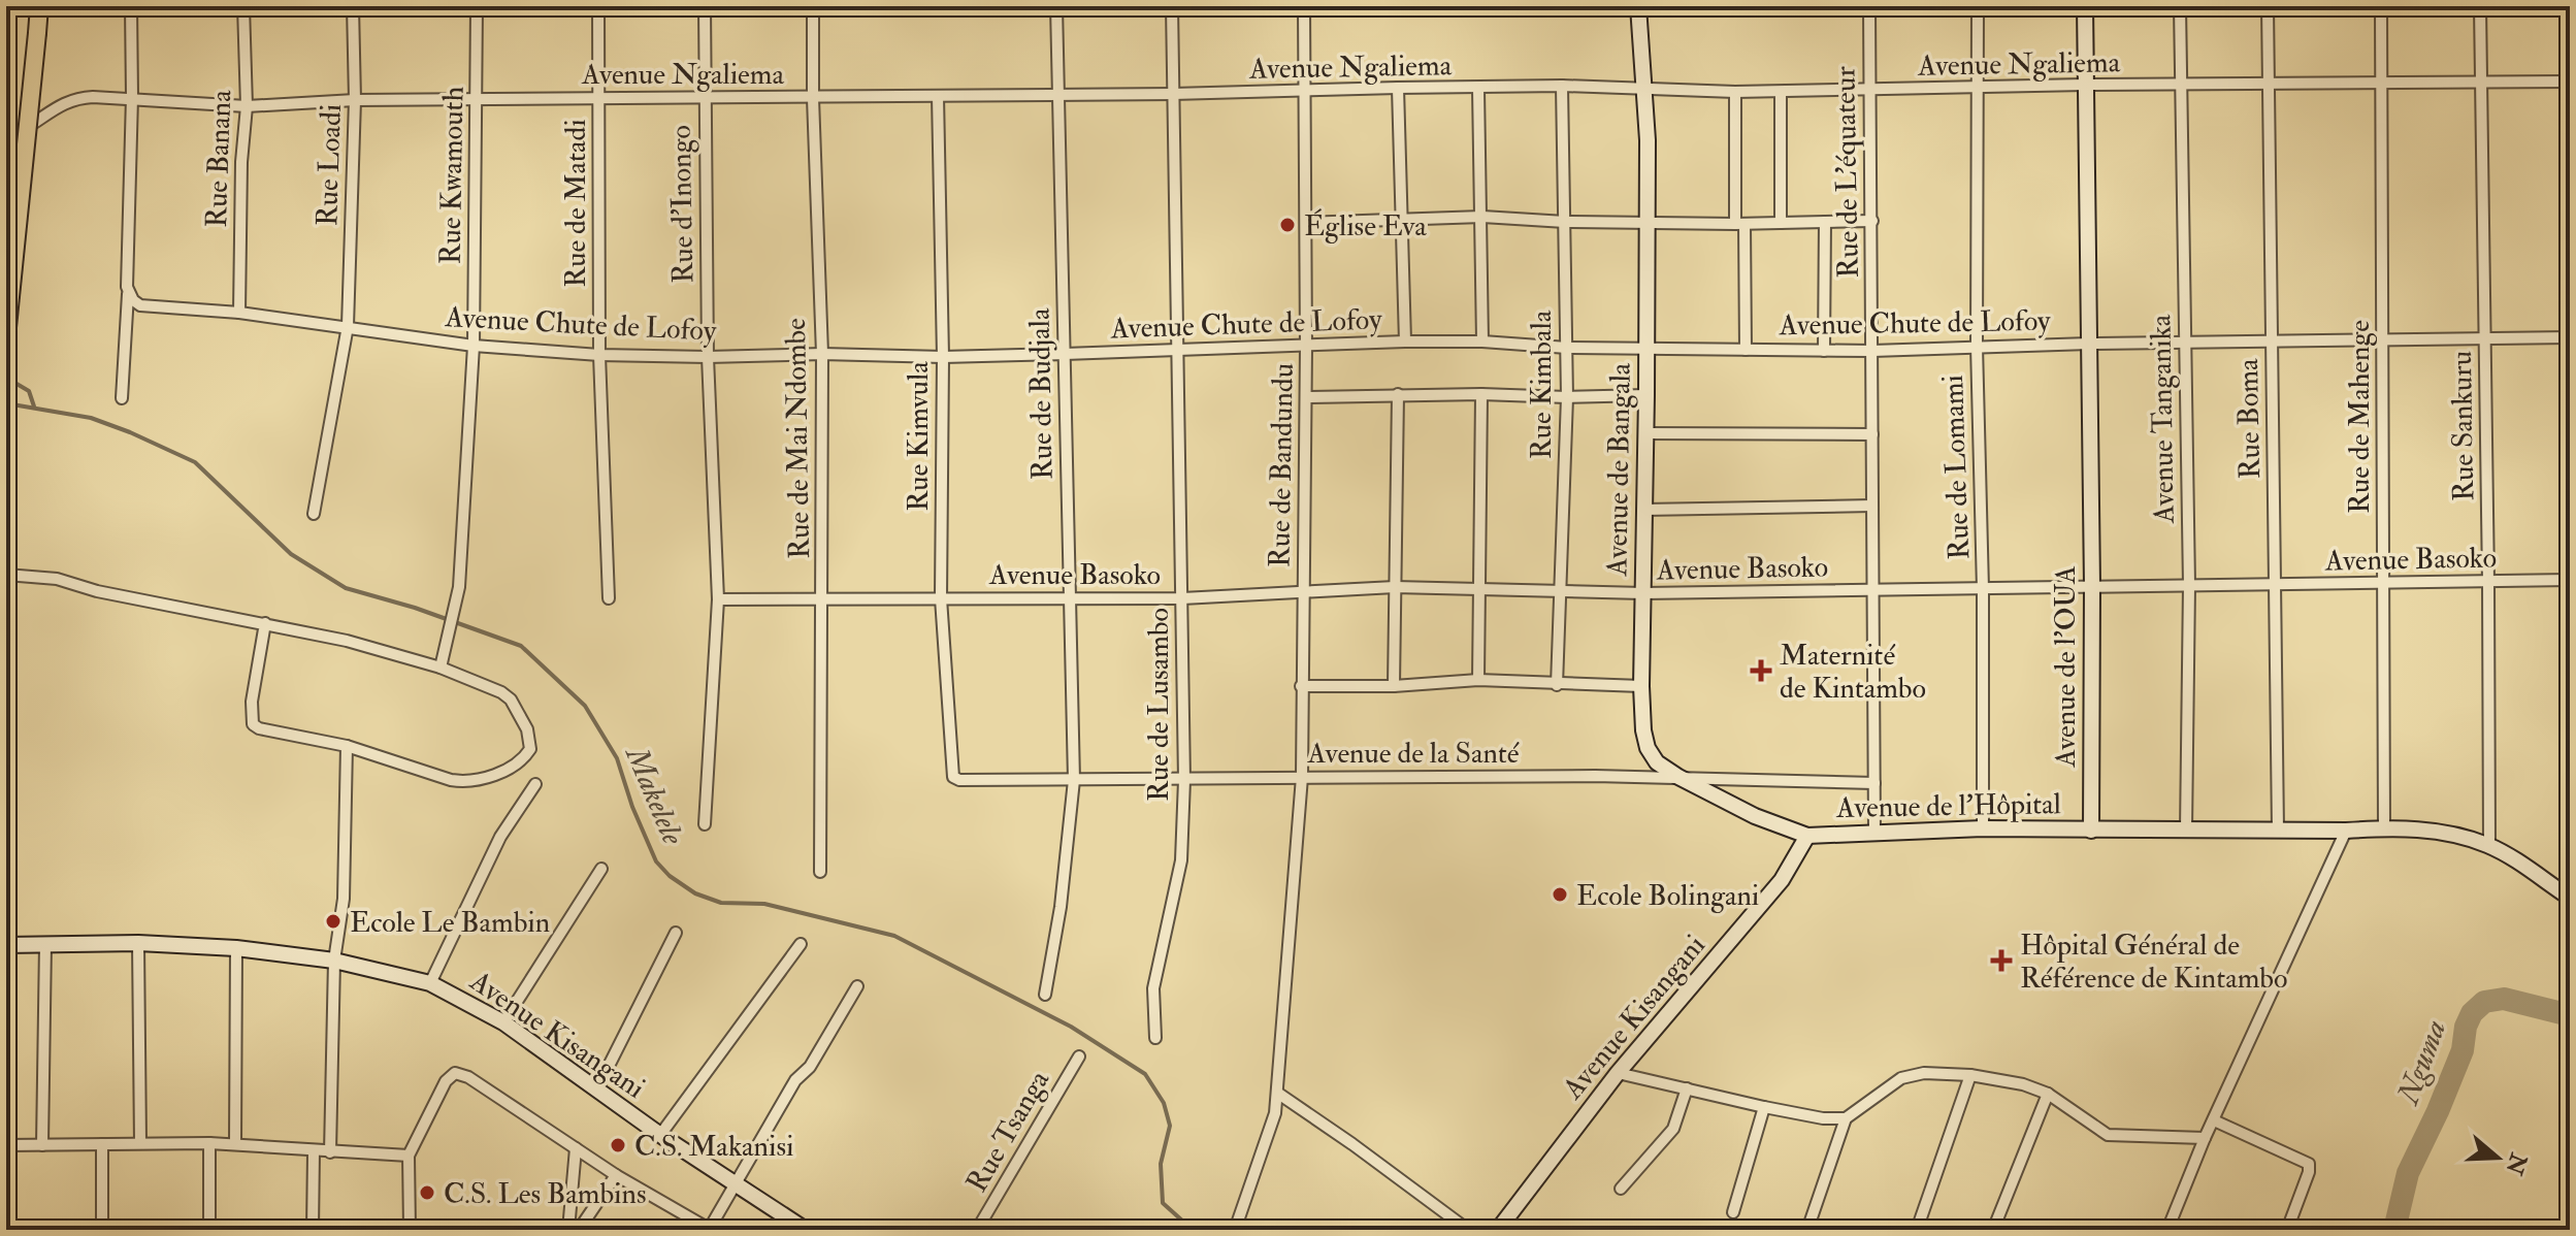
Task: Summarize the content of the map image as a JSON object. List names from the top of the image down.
{
  "streets": {
    "street": [
      "Avenue Ngaliema",
      "Rue Banana",
      "Rue Loadi",
      "Rue de L'équateur",
      "Rue Kwamouth",
      "Rue de Matadi",
      "Rue d'Inongo",
      "Avenue Chute de Lofoy",
      "Rue Kimbala",
      "Rue de Budjala",
      "Rue de Mahenge",
      "Avenue Tanganika",
      "Rue Boma",
      "Rue Sankuru",
      "Rue Kimvula",
      "Rue de Mai Ndombe",
      "Rue de Bandundu",
      "Rue de Lomami",
      "Avenue de Bangala",
      "Avenue Basoko",
      "Avenue de l’OUA",
      "Rue de Lusambo",
      "Avenue de la Santé",
      "Avenue de l’Hôpital",
      "Avenue Kisangani",
      "Rue Tsanga"
    ]
  },
  "crossings": [
    ["Avenue Ngaliema", "Rue Banana"],
    ["Avenue Ngaliema", "Rue Loadi"],
    ["Avenue Ngaliema", "Rue de L'équateur"],
    ["Avenue Ngaliema", "Rue Kwamouth"],
    ["Avenue Ngaliema", "Rue de Matadi"],
    ["Avenue Ngaliema", "Rue d'Inongo"],
    ["Avenue Ngaliema", "Rue Kimbala"],
    ["Avenue Ngaliema", "Rue de Budjala"],
    ["Avenue Ngaliema", "Rue de Mahenge"],
    ["Avenue Ngaliema", "Avenue Tanganika"],
    ["Avenue Ngaliema", "Rue Boma"],
    ["Avenue Ngaliema", "Rue Sankuru"],
    ["Avenue Ngaliema", "Rue Kimvula"],
    ["Avenue Ngaliema", "Rue de Mai Ndombe"],
    ["Avenue Ngaliema", "Rue de Bandundu"],
    ["Avenue Ngaliema", "Rue de Lomami"],
    ["Avenue Ngaliema", "Avenue de Bangala"],
    ["Avenue Ngaliema", "Avenue de l’OUA"],
    ["Avenue Ngaliema", "Rue de Lusambo"],
    ["Rue Banana", "Avenue Chute de Lofoy"],
    ["Rue Loadi", "Avenue Chute de Lofoy"],
    ["Rue de L'équateur", "Avenue Chute de Lofoy"],
    ["Rue de L'équateur", "Avenue Basoko"],
    ["Rue de L'équateur", "Avenue de la Santé"],
    ["Rue de L'équateur", "Avenue de l’Hôpital"],
    ["Rue Kwamouth", "Avenue Chute de Lofoy"],
    ["Rue de Matadi", "Avenue Chute de Lofoy"],
    ["Rue d'Inongo", "Avenue Chute de Lofoy"],
    ["Rue d'Inongo", "Avenue Basoko"],
    ["Avenue Chute de Lofoy", "Rue Kimbala"],
    ["Avenue Chute de Lofoy", "Rue de Budjala"],
    ["Avenue Chute de Lofoy", "Rue de Mahenge"],
    ["Avenue Chute de Lofoy", "Avenue Tanganika"],
    ["Avenue Chute de Lofoy", "Rue Boma"],
    ["Avenue Chute de Lofoy", "Rue Sankuru"],
    ["Avenue Chute de Lofoy", "Rue Kimvula"],
    ["Avenue Chute de Lofoy", "Rue de Mai Ndombe"],
    ["Avenue Chute de Lofoy", "Rue de Bandundu"],
    ["Avenue Chute de Lofoy", "Rue de Lomami"],
    ["Avenue Chute de Lofoy", "Avenue de Bangala"],
    ["Avenue Chute de Lofoy", "Avenue de l’OUA"],
    ["Avenue Chute de Lofoy", "Rue de Lusambo"],
    ["Rue Kimbala", "Avenue Basoko"],
    ["Rue de Budjala", "Avenue Basoko"],
    ["Rue de Budjala", "Avenue de la Santé"],
    ["Rue de Mahenge", "Avenue Basoko"],
    ["Avenue Tanganika", "Avenue Basoko"],
    ["Rue Boma", "Avenue Basoko"],
    ["Rue Sankuru", "Avenue Basoko"],
    ["Rue Kimvula", "Avenue Basoko"],
    ["Rue Kimvula", "Avenue de la Santé"],
    ["Rue de Mai Ndombe", "Avenue Basoko"],
    ["Rue de Bandundu", "Avenue Basoko"],
    ["Rue de Bandundu", "Avenue de la Santé"],
    ["Rue de Lomami", "Avenue Basoko"],
    ["Rue de Lomami", "Avenue de l’Hôpital"],
    ["Avenue de Bangala", "Avenue Basoko"],
    ["Avenue de Bangala", "Avenue de la Santé"],
    ["Avenue de Bangala", "Avenue de l’Hôpital"],
    ["Avenue de Bangala", "Avenue Kisangani"],
    ["Avenue Basoko", "Avenue de l’OUA"],
    ["Avenue Basoko", "Rue de Lusambo"],
    ["Avenue de l’OUA", "Avenue de l’Hôpital"],
    ["Rue de Lusambo", "Avenue de la Santé"],
    ["Avenue de l’Hôpital", "Avenue Kisangani"]
  ],
  "water": ["Makelele", "Nguma"],
  "places": {
    "other": [
      "Église Eva",
      "Ecole Bolingani",
      "Ecole Le Bambin",
      "C.S. Makanisi",
      "C.S. Les Bambins"
    ],
    "health": ["Maternité de Kintambo", "Hôpital Général de Référence de Kintambo"]
  },
  "north": "right"
}
